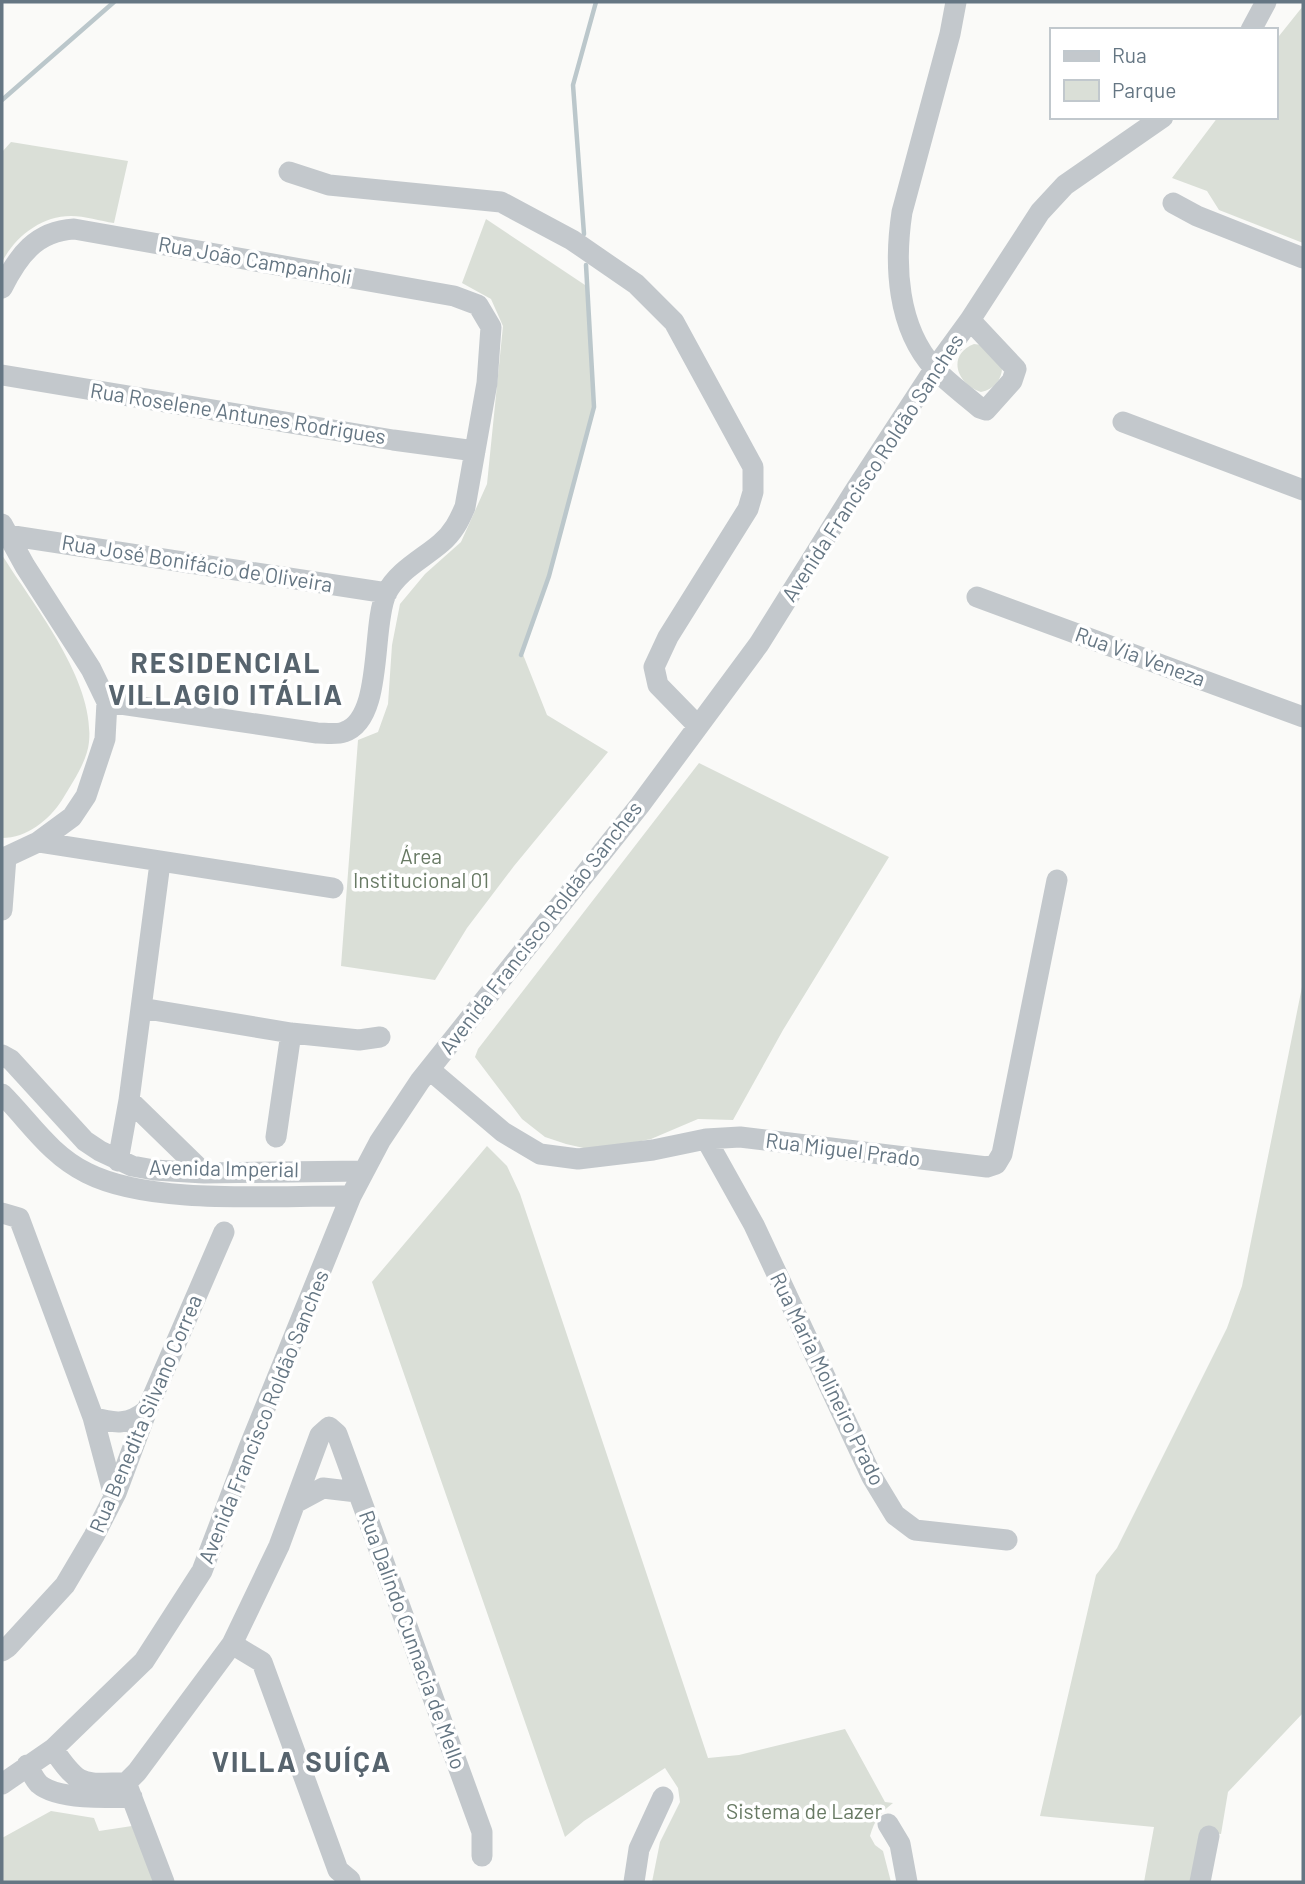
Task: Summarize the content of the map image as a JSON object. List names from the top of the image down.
{
  "streets": {
    "street": [
      "Rua João Campanholi",
      "Rua Roselene Antunes Rodrigues",
      "Avenida Francisco Roldão Sanches",
      "Rua José Bonifácio de Oliveira",
      "Rua Via Veneza",
      "Rua Miguel Prado",
      "Avenida Imperial",
      "Rua Maria Molineiro Prado",
      "Rua Benedita Silvano Correa",
      "Rua Dalindo Cunnacia de Mello"
    ]
  },
  "crossings": [
    ["Rua João Campanholi", "Rua Roselene Antunes Rodrigues"],
    ["Avenida Francisco Roldão Sanches", "Rua Miguel Prado"],
    ["Avenida Francisco Roldão Sanches", "Avenida Imperial"],
    ["Rua Miguel Prado", "Rua Maria Molineiro Prado"]
  ],
  "districts": ["RESIDENCIAL VILLAGIO ITÁLIA", "VILLA SUÍÇA"],
  "parks": ["Área Institucional 01", "Sistema de Lazer"],
  "legend": ["Rua", "Parque"]
}
